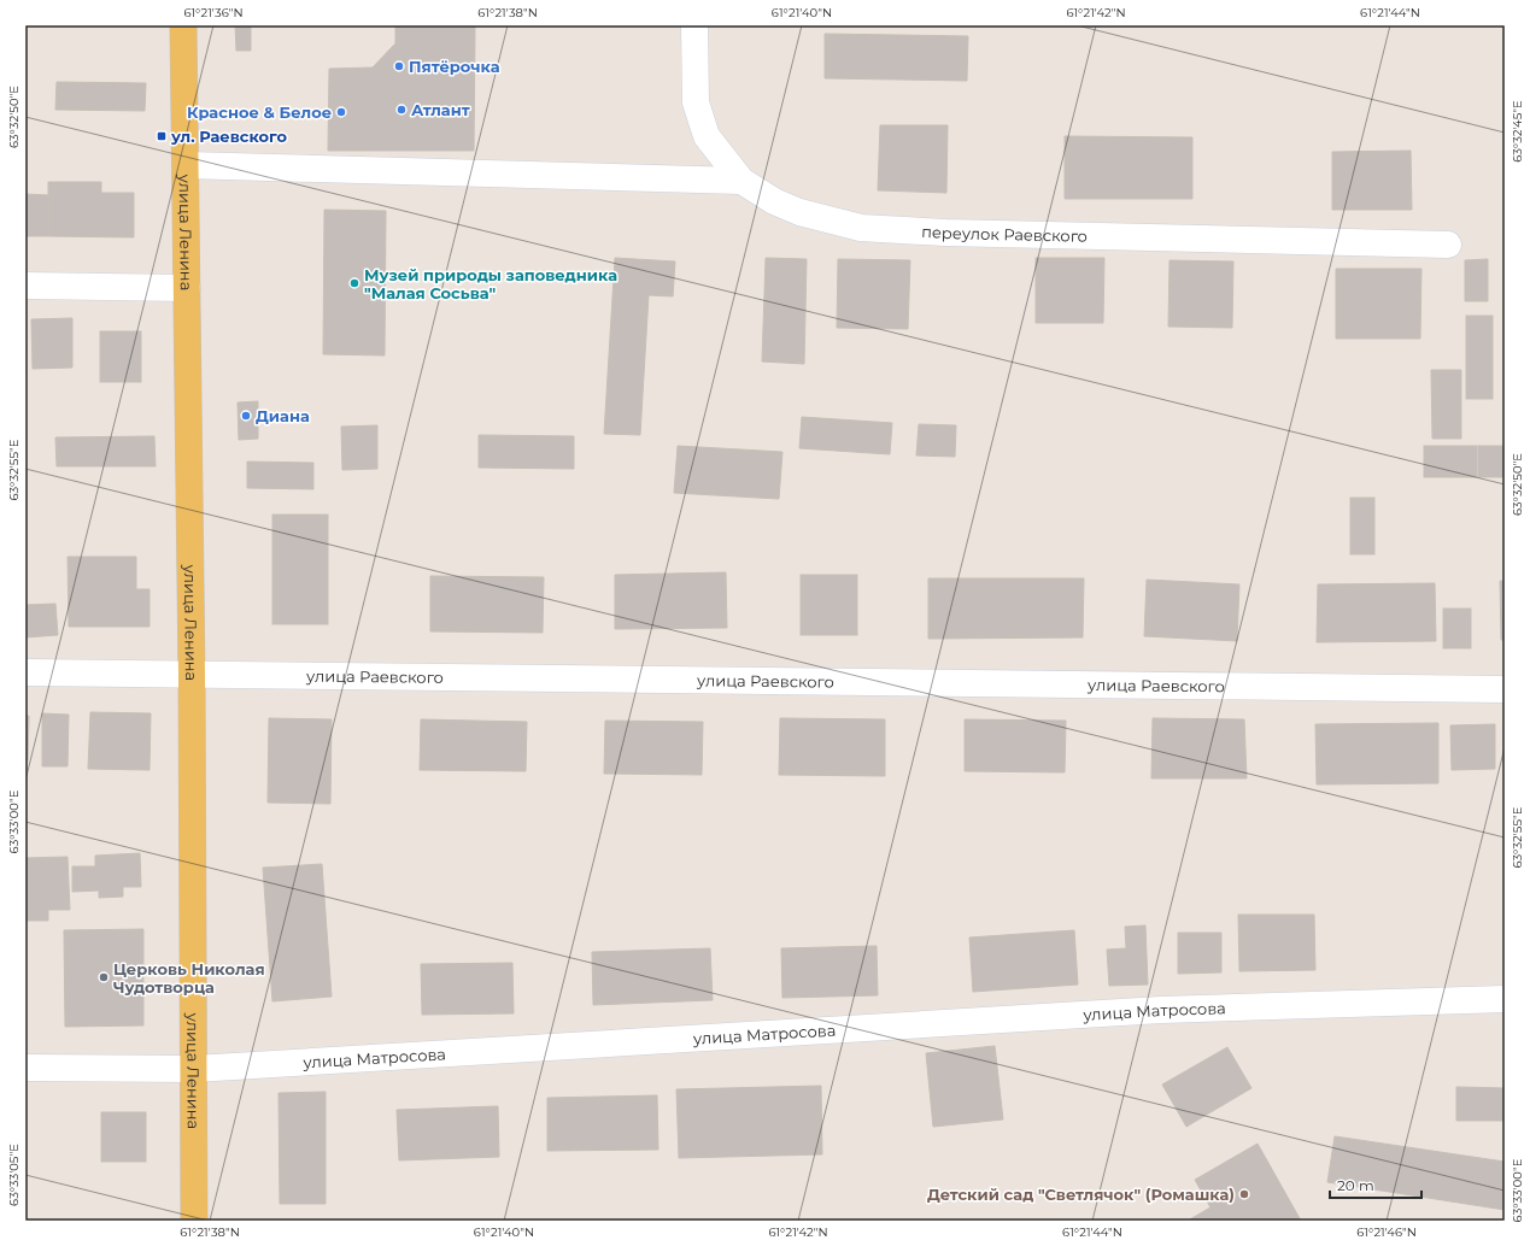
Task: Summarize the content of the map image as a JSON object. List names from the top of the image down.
{
  "streets": {
    "main road": ["улица Ленина"],
    "street": ["переулок Раевского", "улица Раевского", "улица Матросова"]
  },
  "crossings": [
    ["улица Ленина", "улица Раевского"],
    ["улица Ленина", "улица Матросова"]
  ],
  "places": {
    "other": [
      "Пятёрочка",
      "Атлант",
      "Красное & Белое",
      "Музей природы заповедника \"Малая Сосьва\"",
      "Диана",
      "Церковь Николая Чудотворца",
      "Детский сад \"Светлячок\" (Ромашка)"
    ],
    "transit": ["ул. Раевского"]
  },
  "scale_bar": "20 m",
  "coordinates": [
    "61°21'36\"N",
    "61°21'38\"N",
    "61°21'40\"N",
    "61°21'42\"N",
    "61°21'44\"N",
    "63°32'50\"E",
    "63°32'45\"E",
    "63°32'55\"E",
    "63°33'00\"E",
    "63°33'05\"E",
    "61°21'46\"N"
  ]
}
